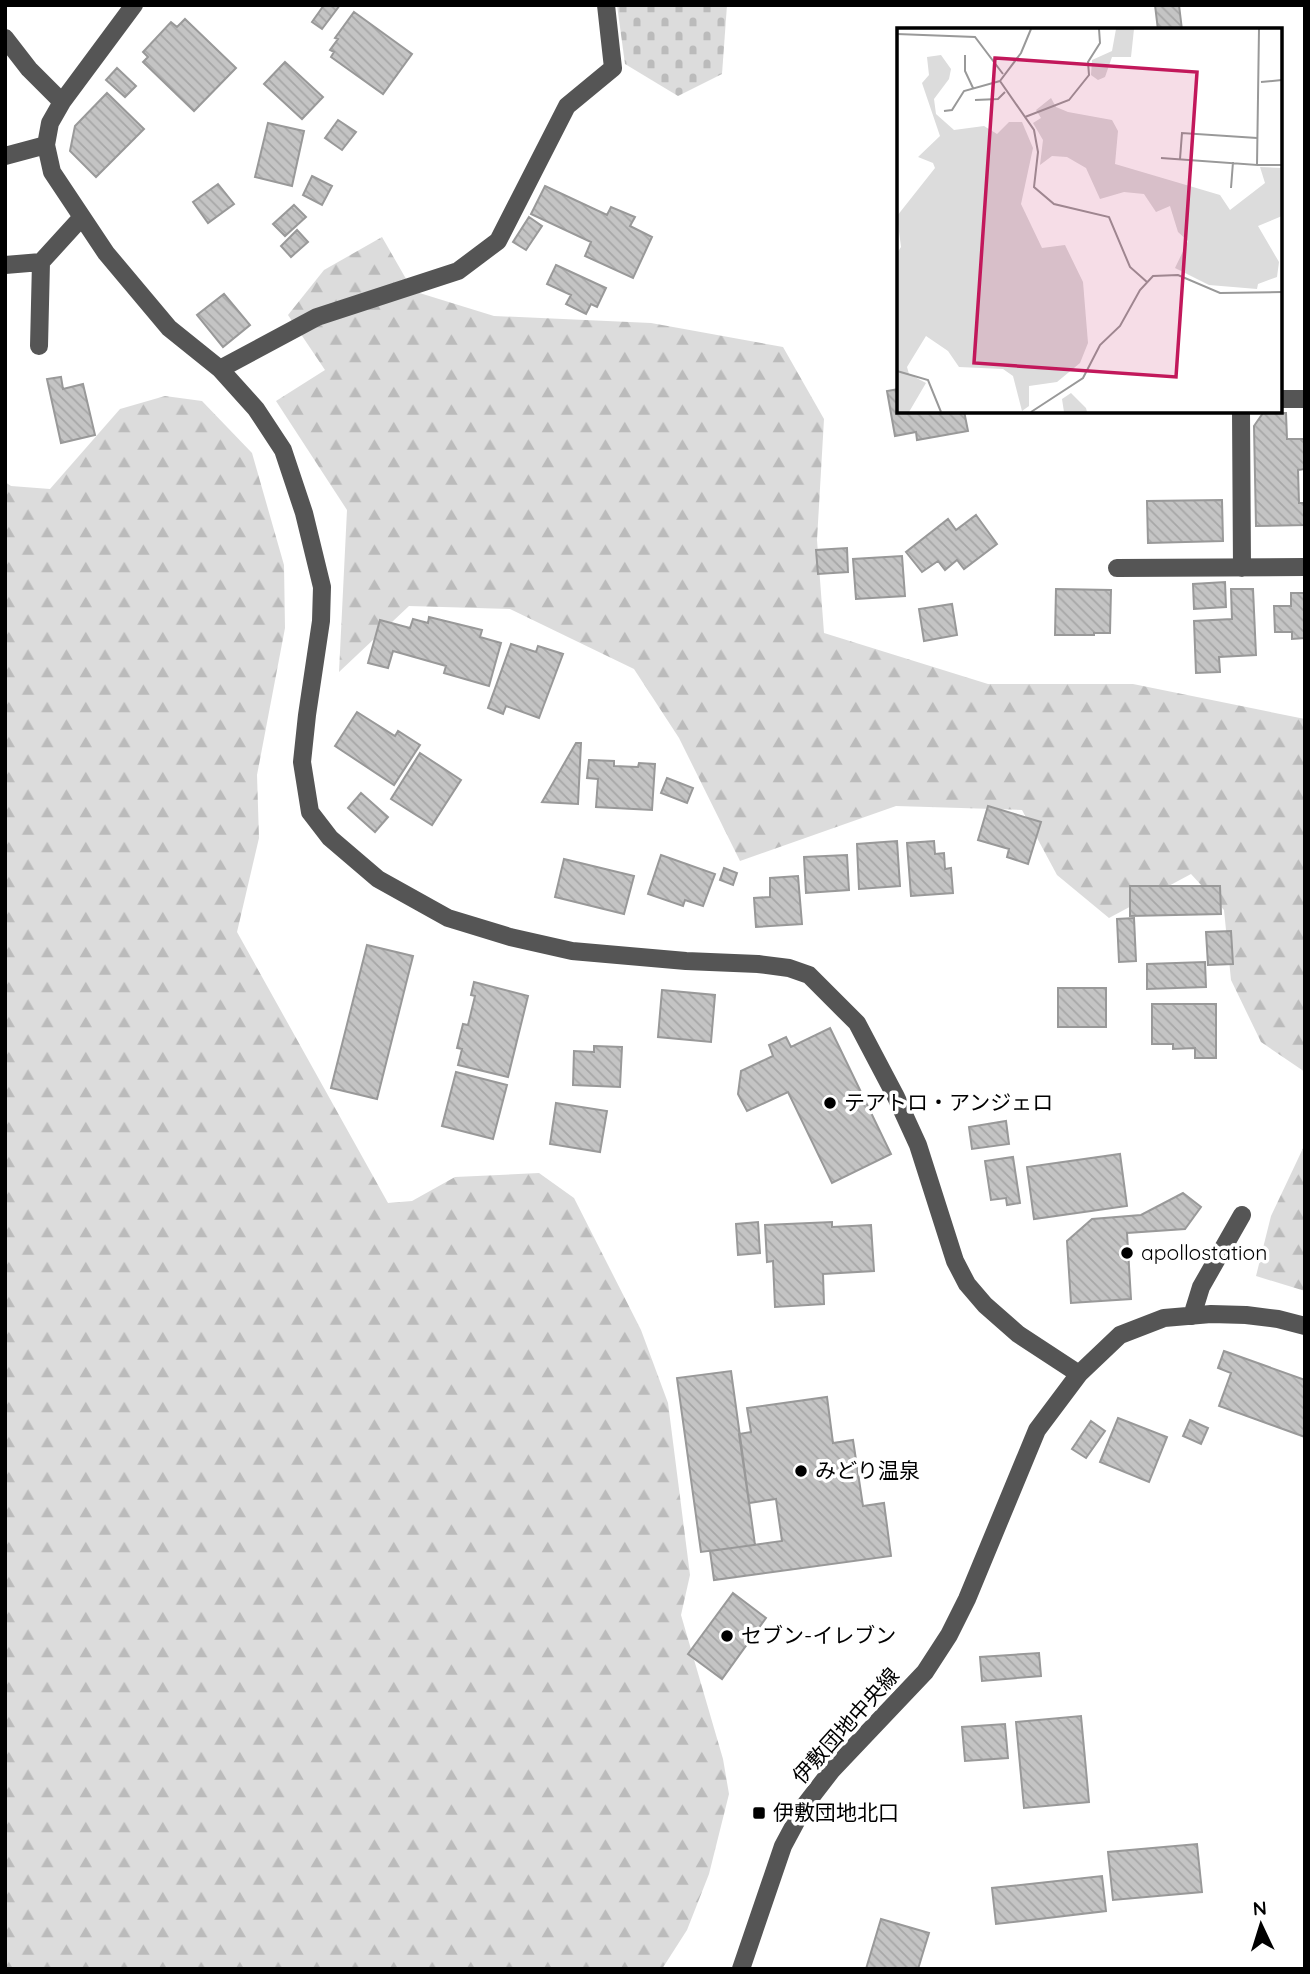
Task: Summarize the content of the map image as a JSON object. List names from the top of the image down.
{
  "streets": {
    "street": ["伊敷団地中央線"]
  },
  "places": {
    "other": [
      "テアトロ・アンジェロ",
      "apollostation",
      "みどり温泉",
      "セブン-イレブン"
    ],
    "transit": ["伊敷団地北口"]
  },
  "north": "top"
}
